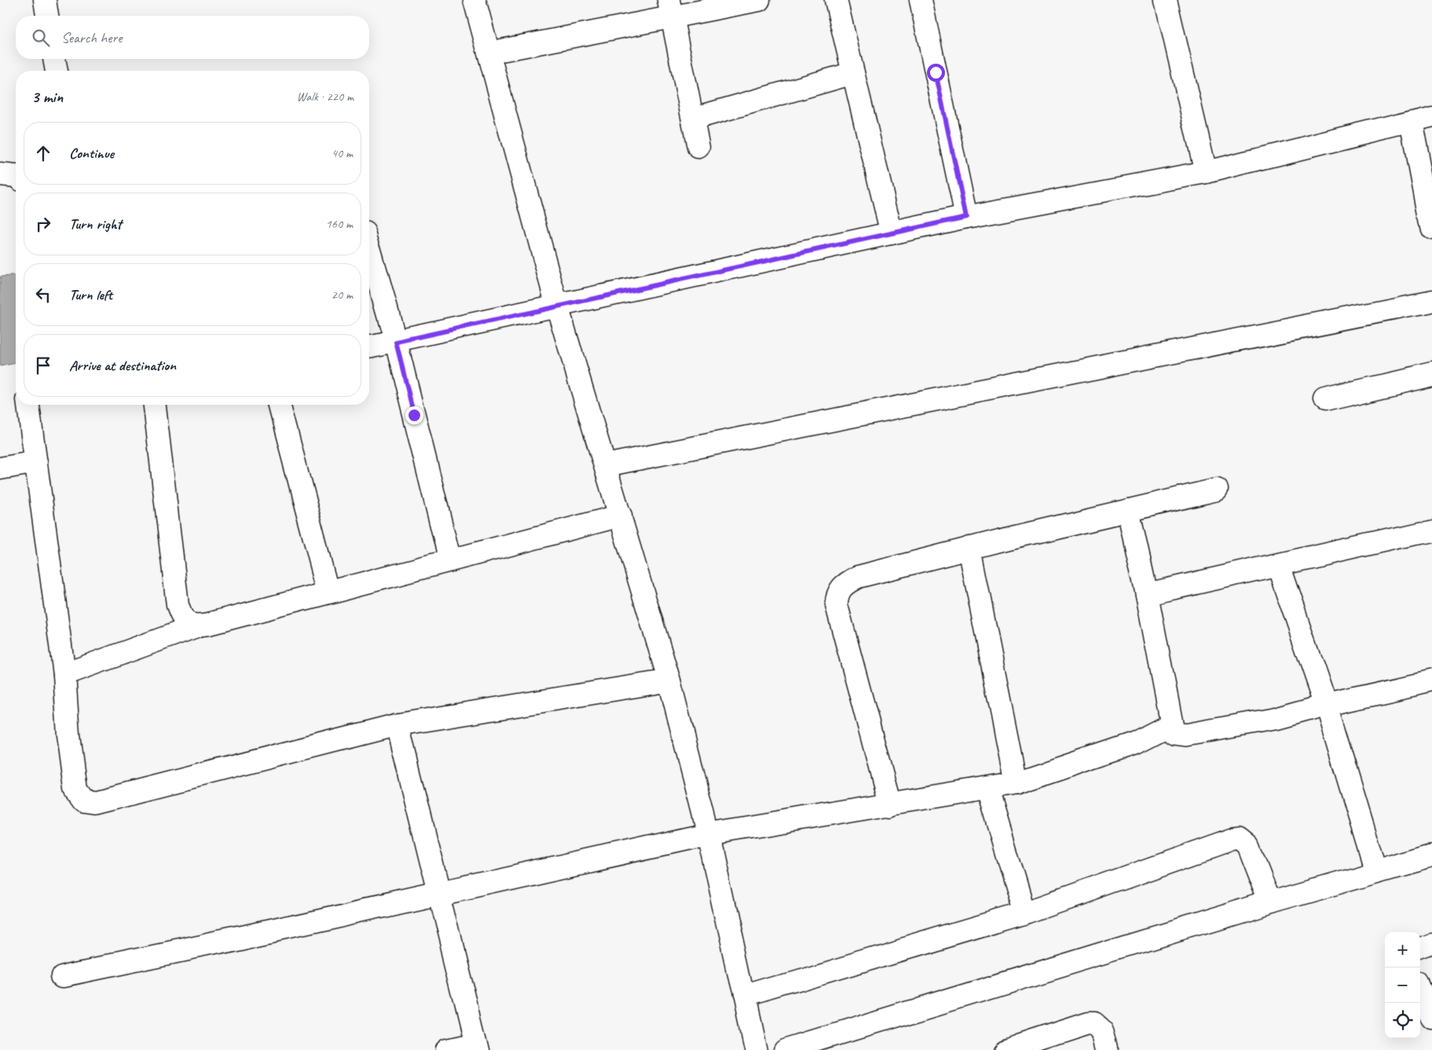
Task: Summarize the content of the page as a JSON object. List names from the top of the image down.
{
  "page": {
    "search": "Search here",
    "heading": ["3 min", "Walk · 220 m"],
    "list": [
      ["Continue", "40 m"],
      ["Turn right", "160 m"],
      ["Turn left", "20 m"],
      "Arrive at destination"
    ],
    "map_buttons": ["+", "−"]
  }
}
